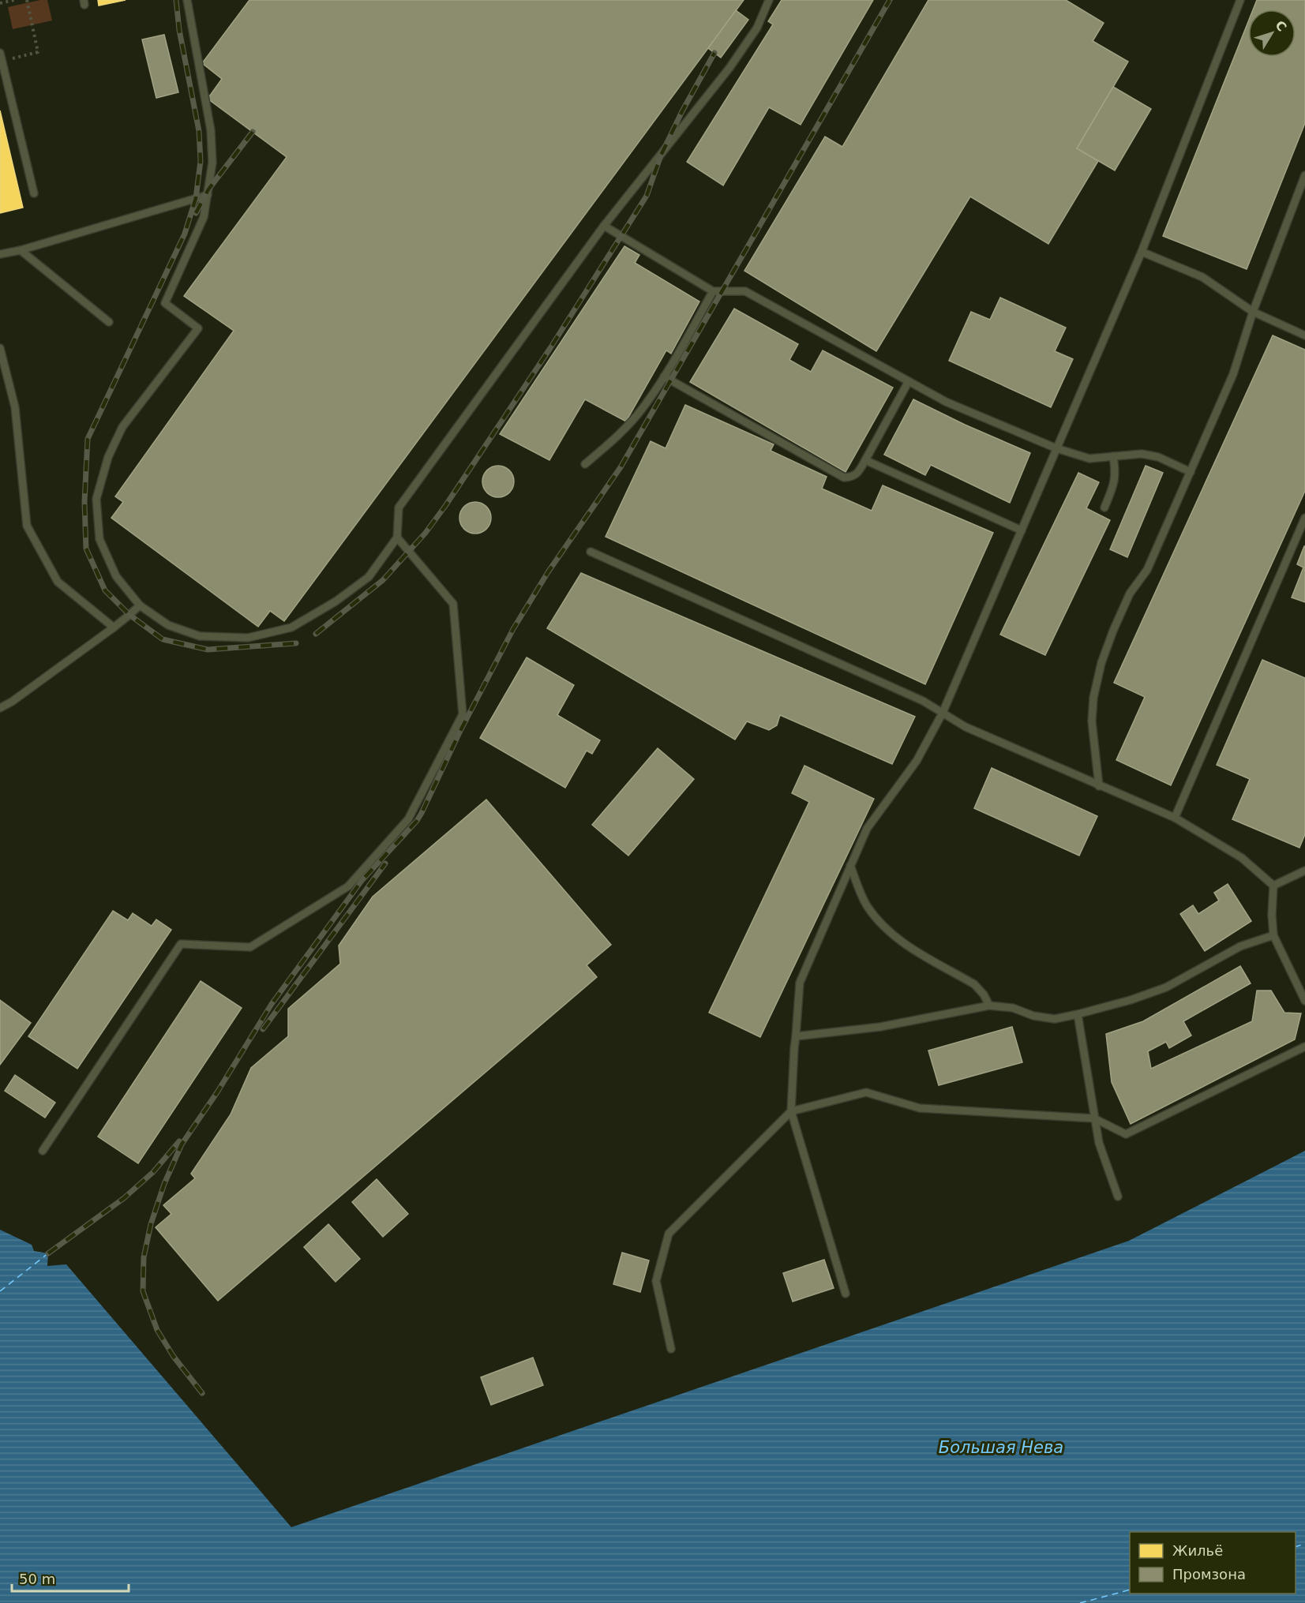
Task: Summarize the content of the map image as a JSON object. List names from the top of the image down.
{
  "water": ["Большая Нева"],
  "legend": ["Жильё", "Промзона"],
  "scale_bar": "50 m",
  "north": "top right"
}
